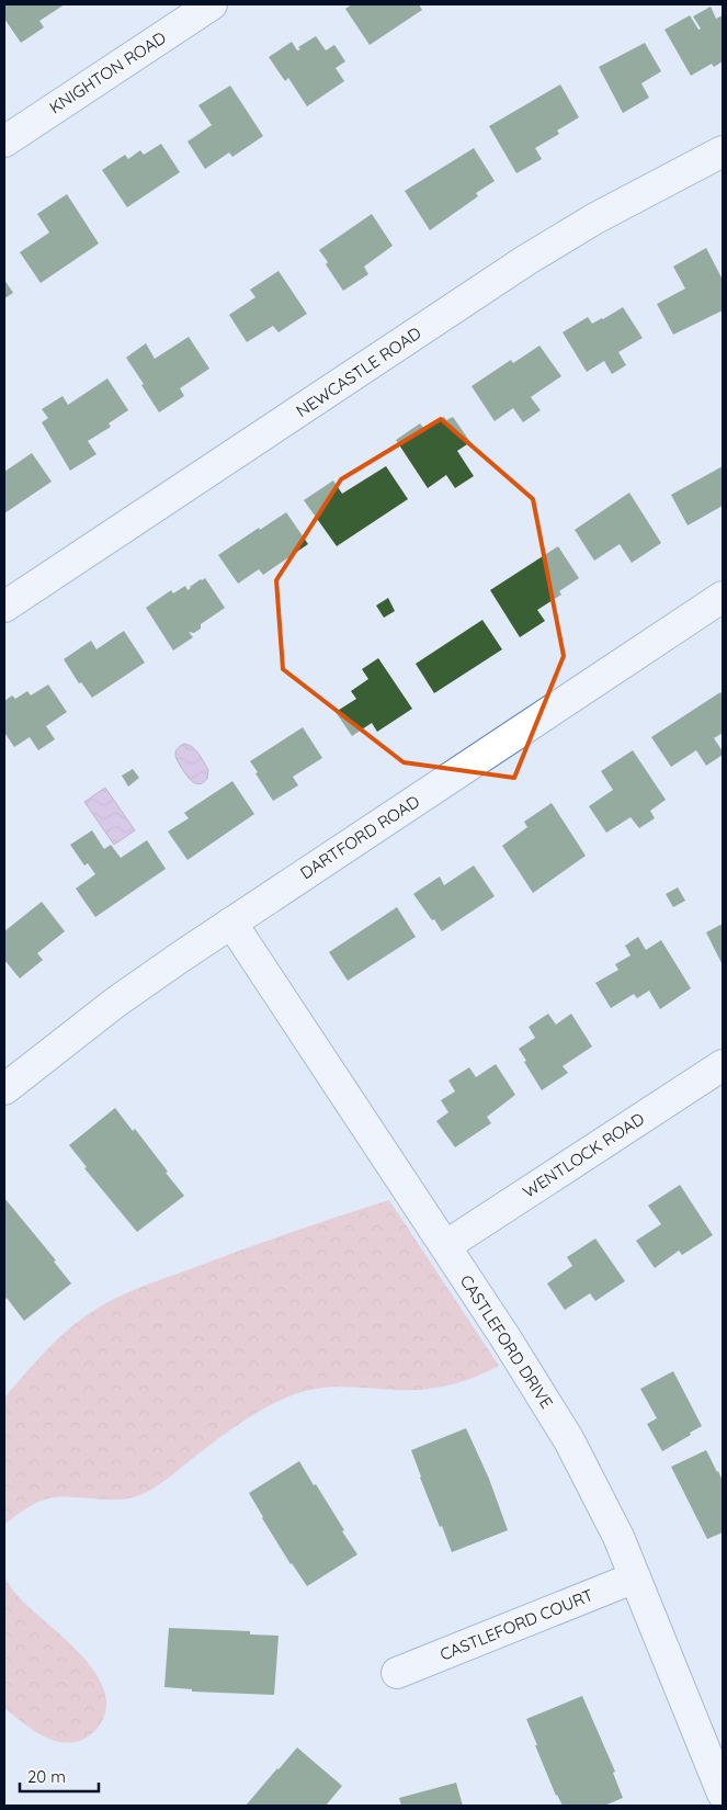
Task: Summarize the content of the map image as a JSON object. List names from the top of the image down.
{
  "streets": {
    "street": [
      "KNIGHTON ROAD",
      "NEWCASTLE ROAD",
      "DARTFORD ROAD",
      "WENTLOCK ROAD",
      "CASTLEFORD DRIVE",
      "CASTLEFORD COURT"
    ]
  },
  "crossings": [
    ["DARTFORD ROAD", "CASTLEFORD DRIVE"],
    ["WENTLOCK ROAD", "CASTLEFORD DRIVE"],
    ["CASTLEFORD DRIVE", "CASTLEFORD COURT"]
  ],
  "scale_bar": "20 m"
}
